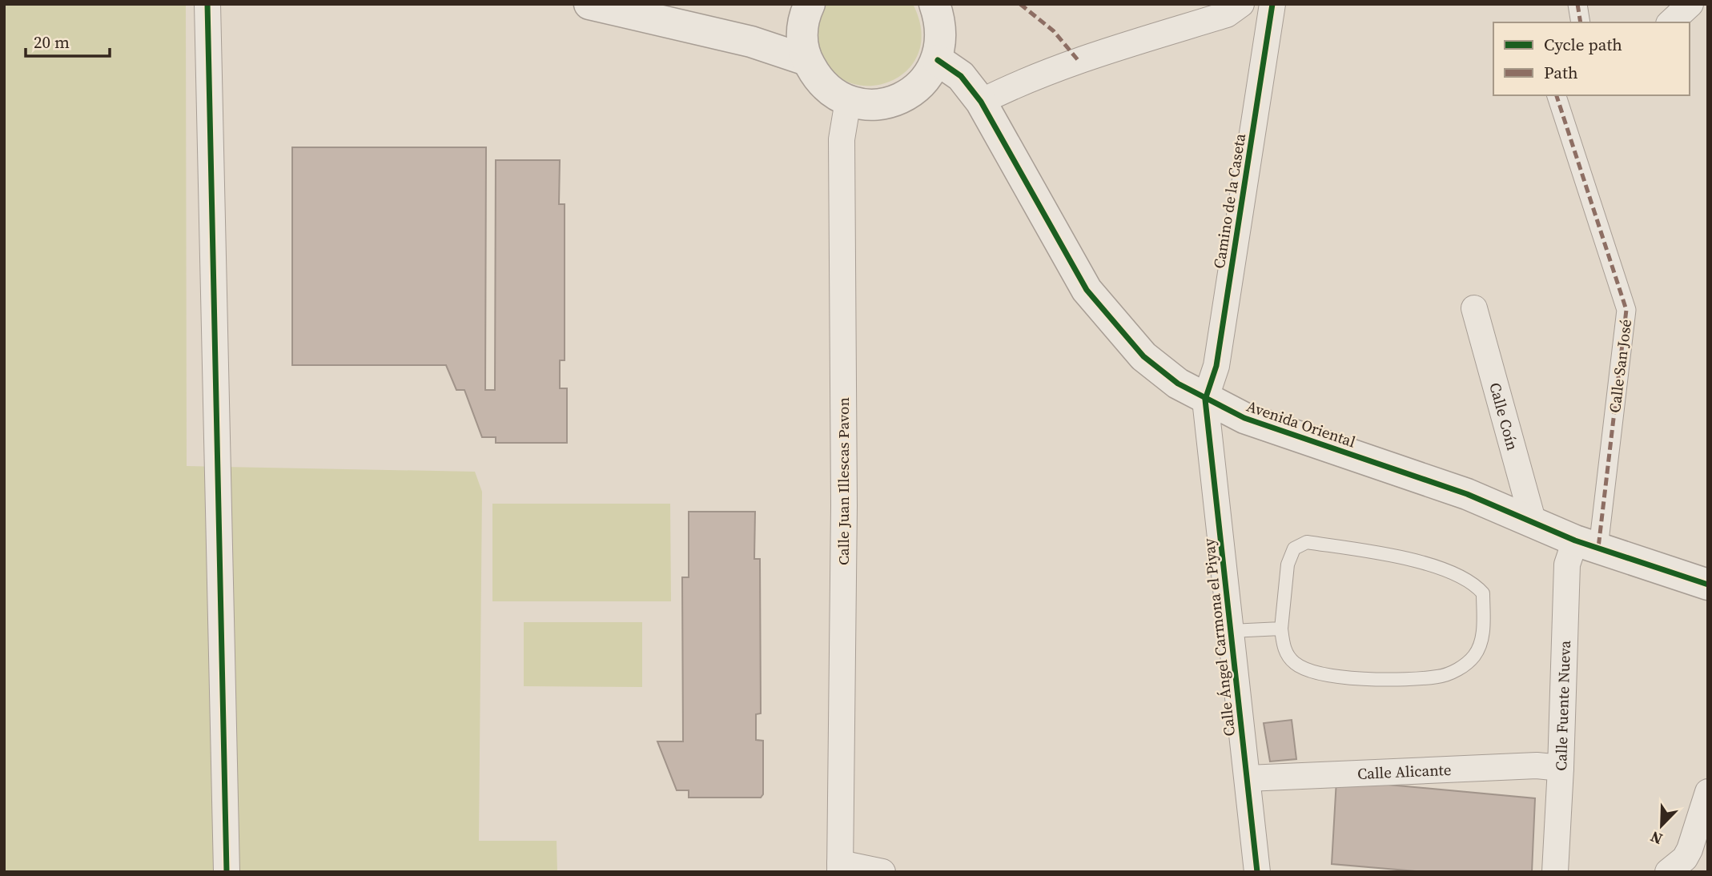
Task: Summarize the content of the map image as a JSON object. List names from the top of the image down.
{
  "streets": {
    "street": [
      "Camino de la Caseta",
      "Calle San José",
      "Calle Coín",
      "Avenida Oriental",
      "Calle Juan Illescas Pavon",
      "Calle Ángel Carmona el Piyay",
      "Calle Fuente Nueva",
      "Calle Alicante"
    ]
  },
  "crossings": [
    ["Camino de la Caseta", "Avenida Oriental"],
    ["Camino de la Caseta", "Calle Ángel Carmona el Piyay"],
    ["Calle San José", "Avenida Oriental"],
    ["Calle San José", "Calle Fuente Nueva"],
    ["Calle Coín", "Avenida Oriental"],
    ["Avenida Oriental", "Calle Ángel Carmona el Piyay"],
    ["Avenida Oriental", "Calle Fuente Nueva"],
    ["Calle Ángel Carmona el Piyay", "Calle Alicante"],
    ["Calle Fuente Nueva", "Calle Alicante"]
  ],
  "legend": ["Cycle path", "Path"],
  "scale_bar": "20 m",
  "north": "bottom left"
}
